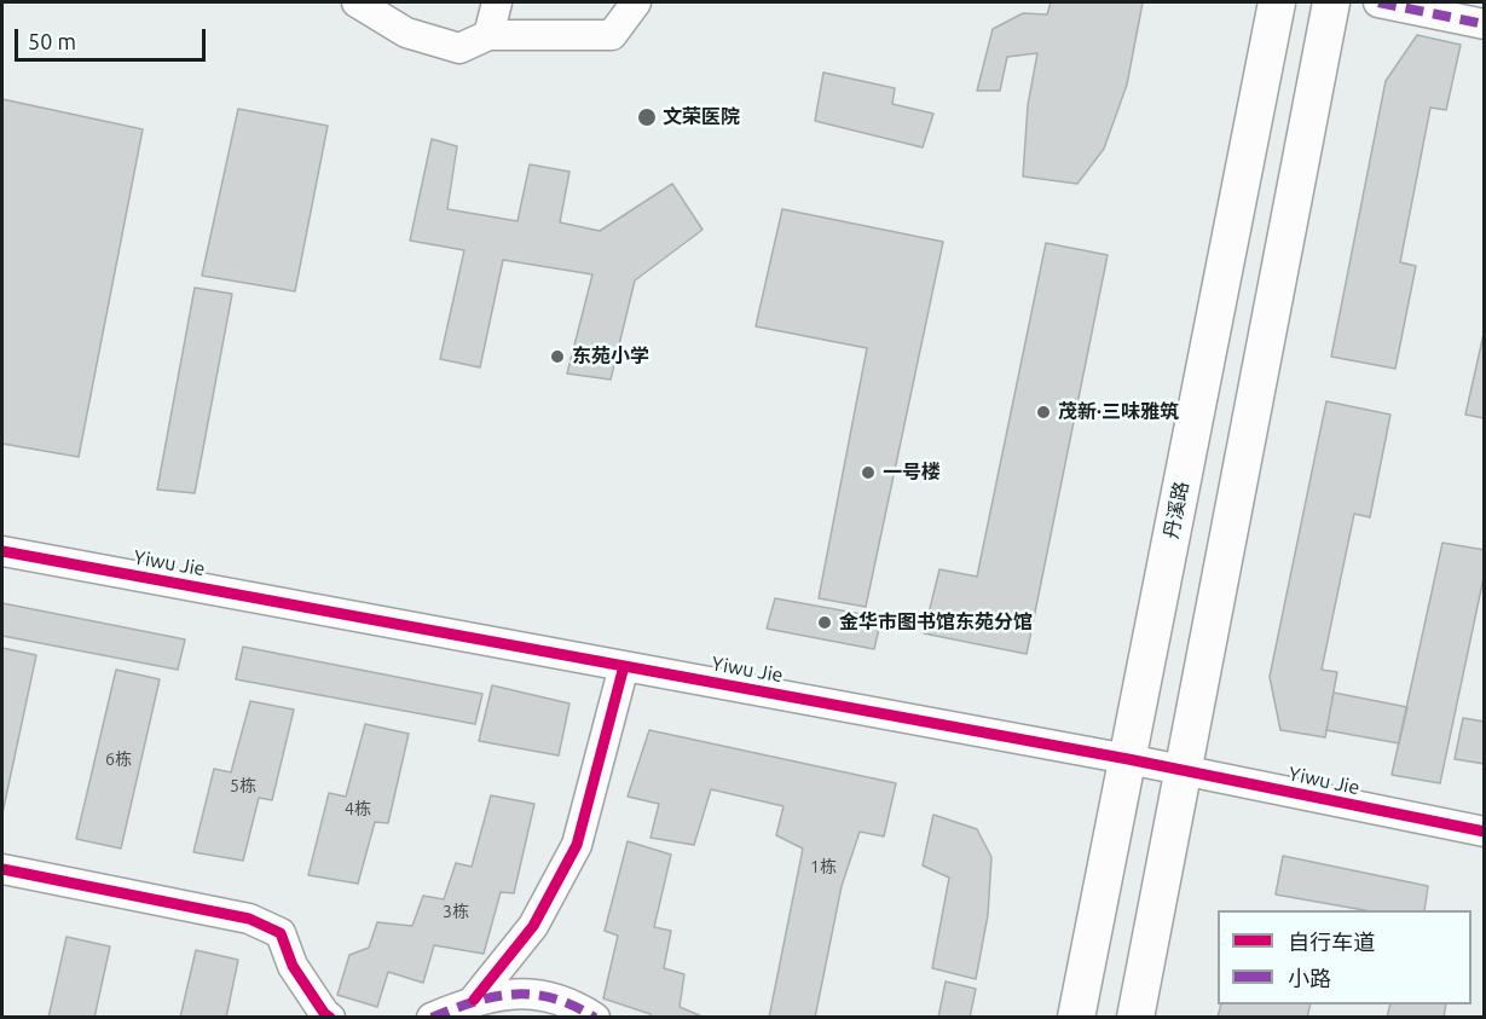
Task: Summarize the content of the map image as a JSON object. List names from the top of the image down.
{
  "streets": {
    "main road": ["丹溪路"],
    "street": ["Yiwu Jie"]
  },
  "crossings": [
    ["丹溪路", "Yiwu Jie"]
  ],
  "places": [
    "文荣医院",
    "东苑小学",
    "茂新·三味雅筑",
    "一号楼",
    "金华市图书馆东苑分馆"
  ],
  "house_numbers": [
    "6栋",
    "5栋",
    "4栋",
    "1栋",
    "3栋"
  ],
  "legend": ["自行车道", "小路"],
  "scale_bar": "50 m"
}
